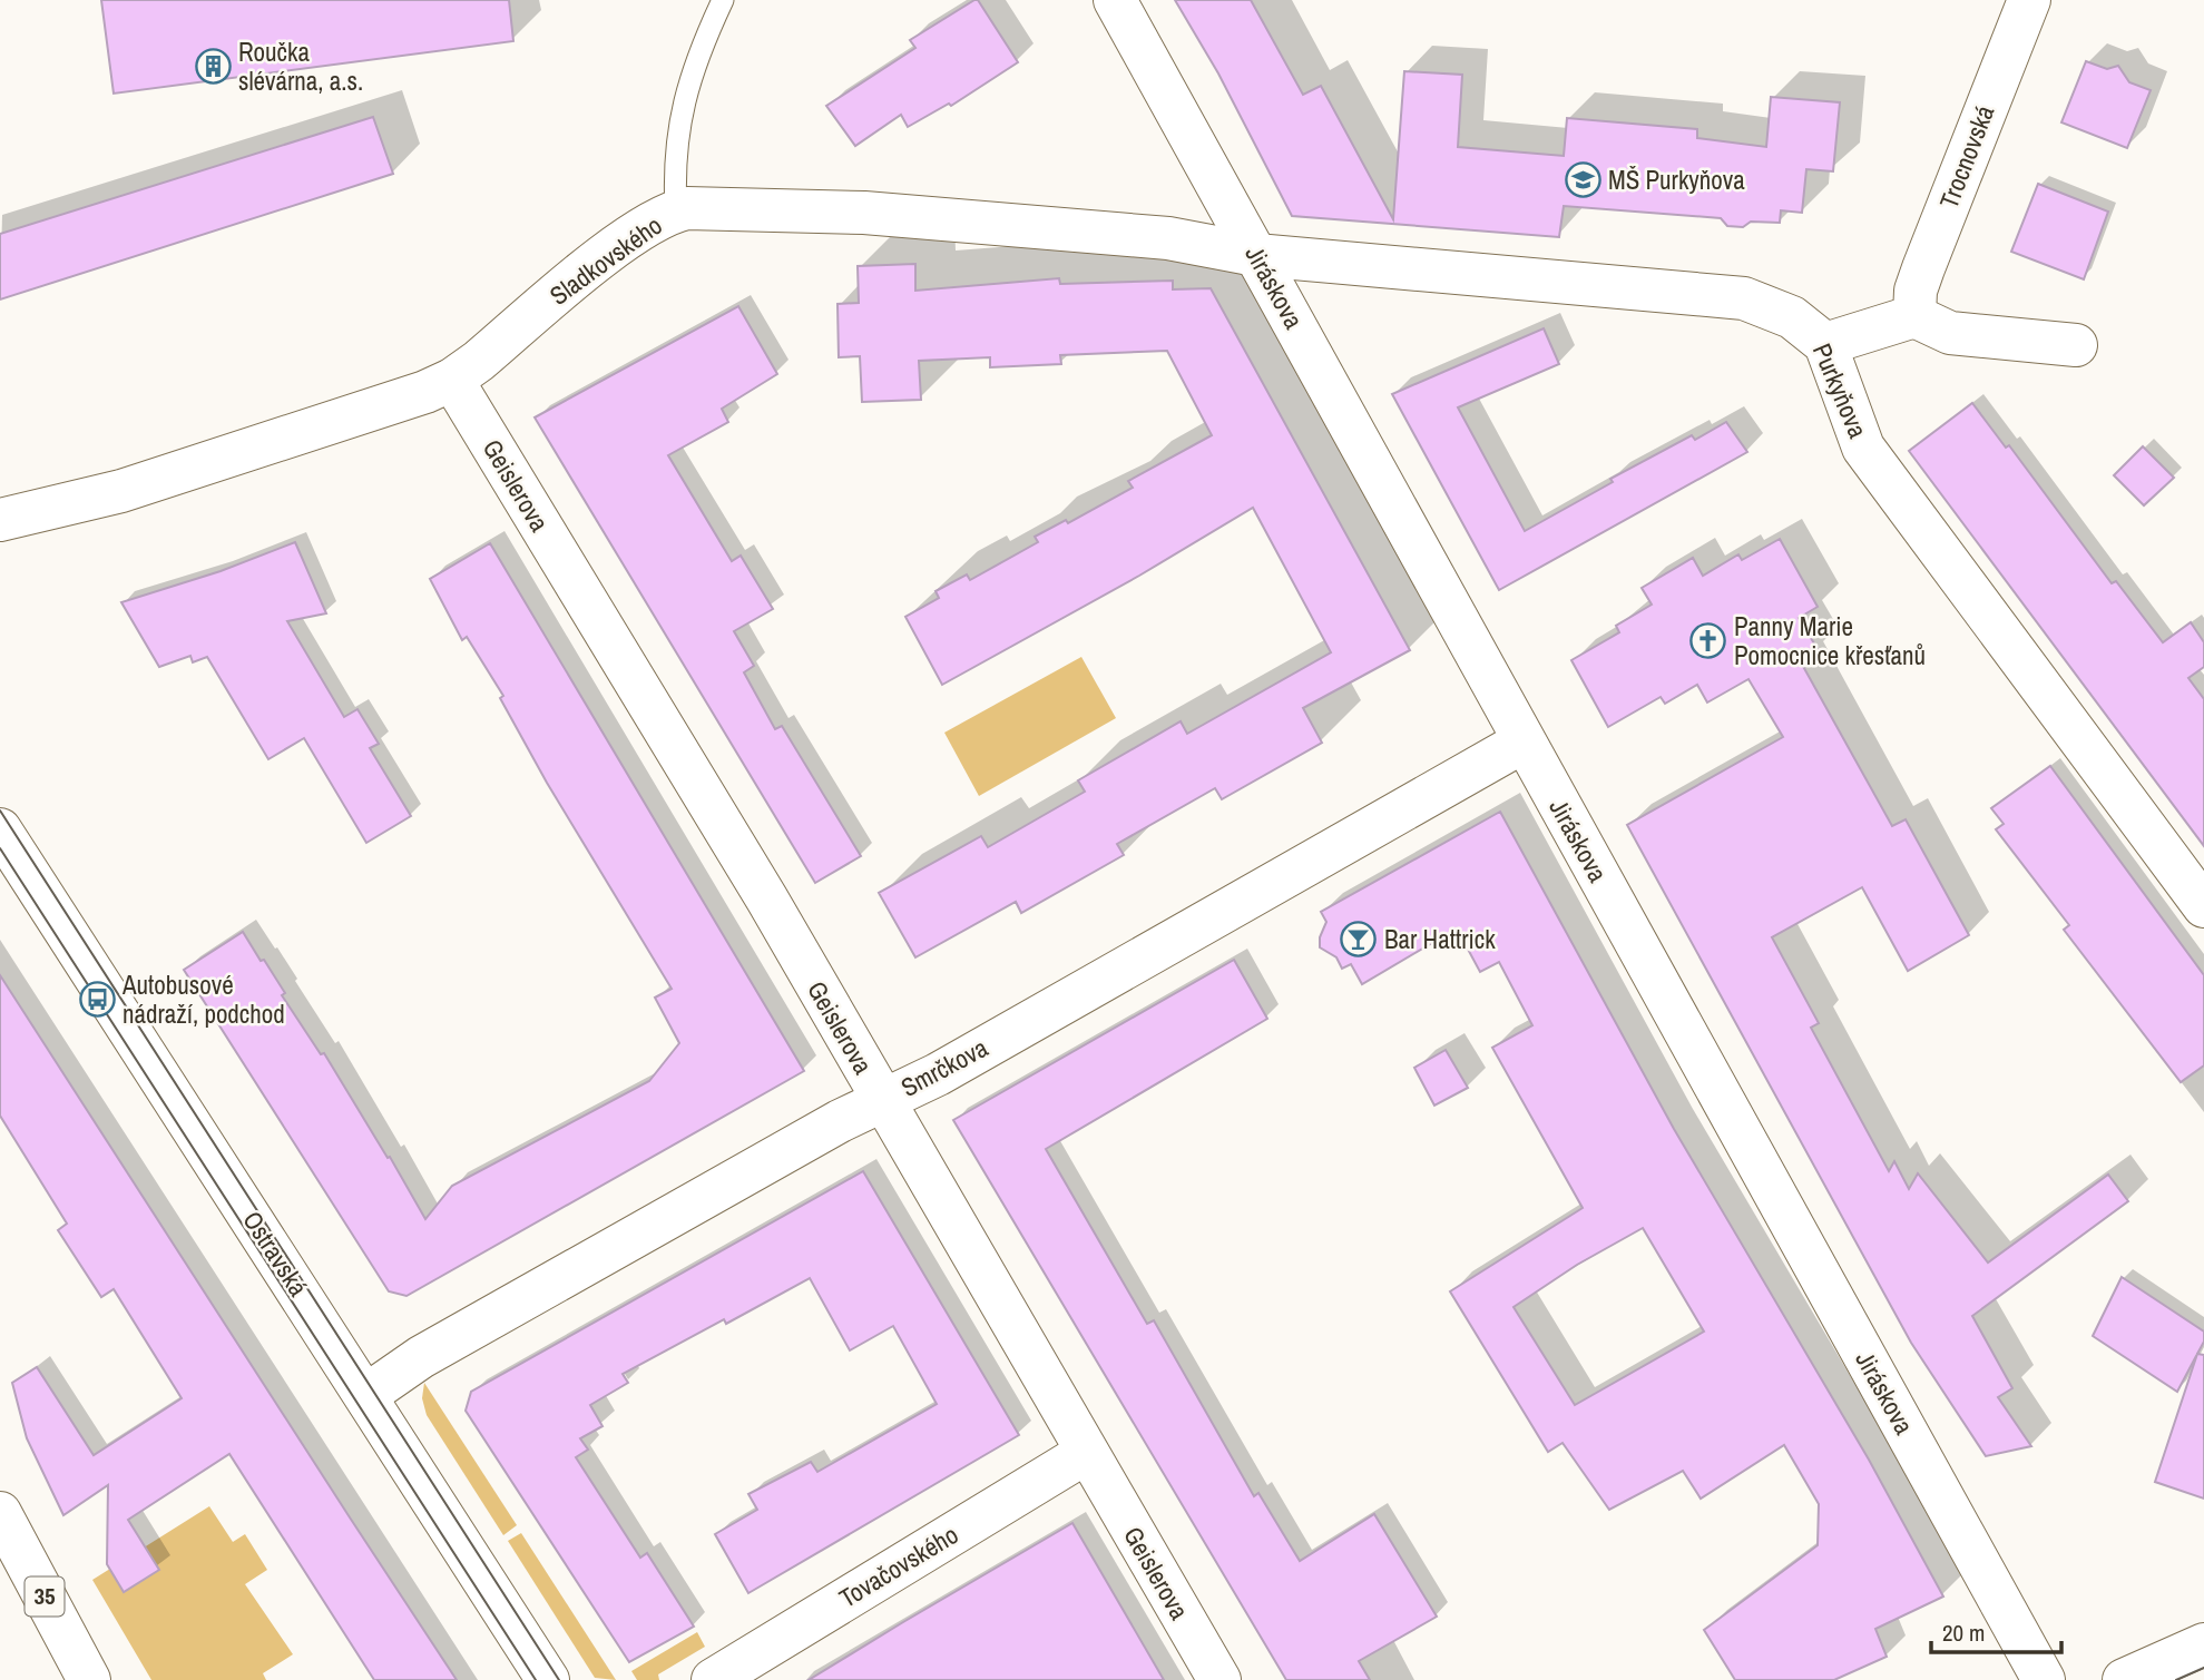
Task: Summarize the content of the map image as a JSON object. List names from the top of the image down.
{
  "streets": {
    "street": [
      "Trocnovská",
      "Sladkovského",
      "Jiráskova",
      "Purkyňova",
      "Geislerova",
      "Smrčkova",
      "Ostravská",
      "Tovačovského",
      "35"
    ]
  },
  "crossings": [
    ["Sladkovského", "Jiráskova"],
    ["Sladkovského", "Purkyňova"],
    ["Sladkovského", "Geislerova"],
    ["Jiráskova", "Purkyňova"],
    ["Jiráskova", "Smrčkova"],
    ["Geislerova", "Smrčkova"],
    ["Geislerova", "Tovačovského"],
    ["Smrčkova", "Ostravská"]
  ],
  "places": {
    "building": ["Roučka slévárna, a.s."],
    "school or university": ["MŠ Purkyňova"],
    "church": ["Panny Marie Pomocnice křesťanů"],
    "bar": ["Bar Hattrick"],
    "bus stop": ["Autobusové nádraží, podchod"]
  },
  "scale_bar": "20 m"
}
